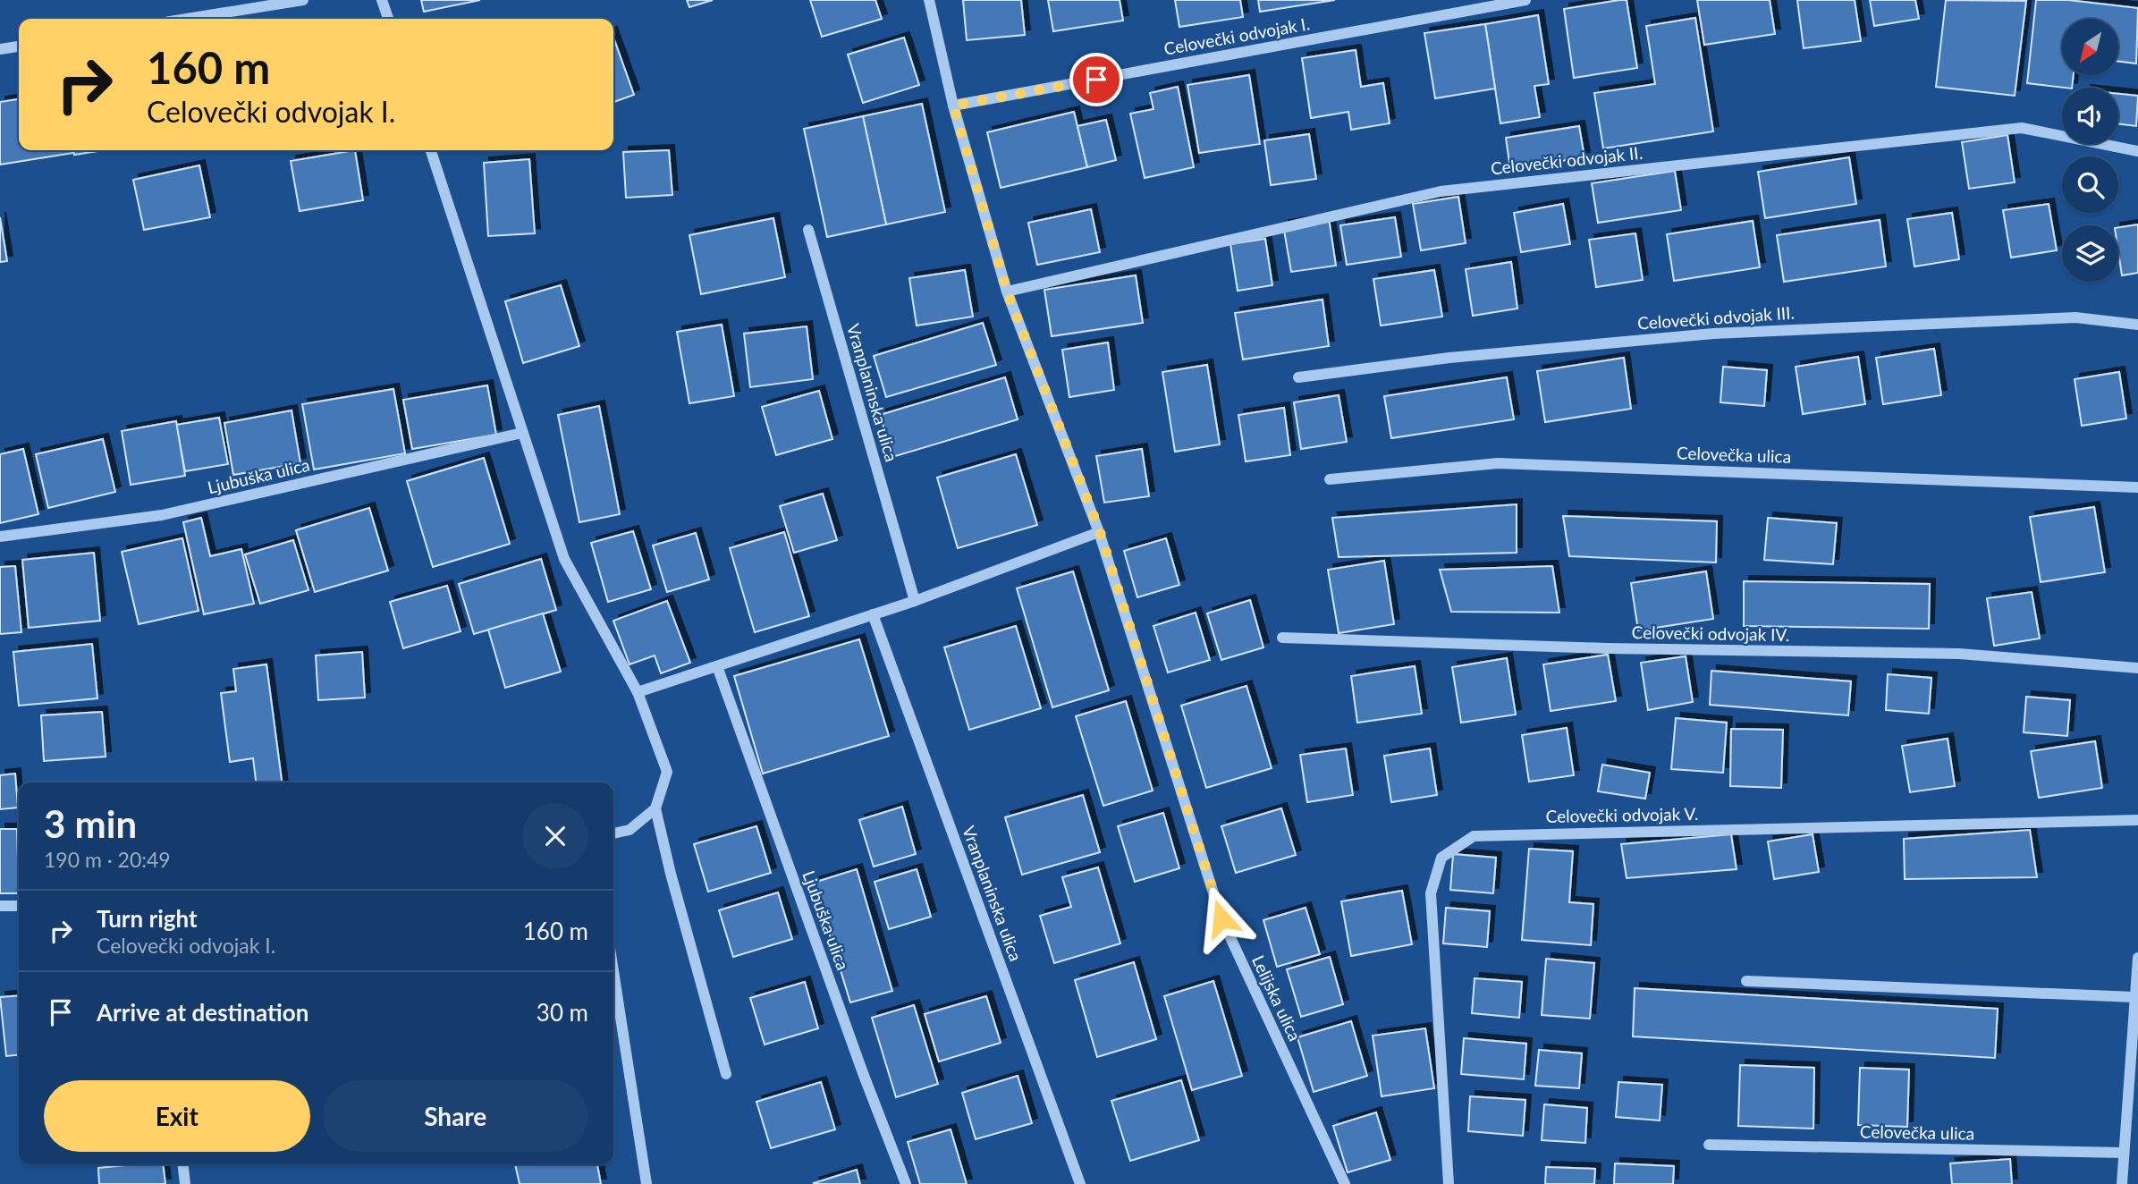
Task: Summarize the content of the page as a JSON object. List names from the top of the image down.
{
  "streets": {
    "street": [
      "Celovečki odvojak I.",
      "Celovečki odvojak II.",
      "Celovečki odvojak III.",
      "Vranplaninska ulica",
      "Celovečka ulica",
      "Ljubuška ulica",
      "Celovečki odvojak IV.",
      "Celovečki odvojak V.",
      "Lelijska ulica"
    ]
  },
  "crossings": [
    ["Celovečki odvojak I.", "Lelijska ulica"],
    ["Celovečki odvojak II.", "Lelijska ulica"]
  ],
  "north": "bottom left",
  "page": {
    "turn": ["160 m", "Celovečki odvojak I."],
    "heading": ["3 min", "190 m · 20:49"],
    "list": [
      {
        "name": "Turn right",
        "note": "Celovečki odvojak I.",
        "value": "160 m"
      },
      {
        "name": "Arrive at destination",
        "value": "30 m"
      }
    ],
    "buttons": ["Exit", "Share"]
  }
}
